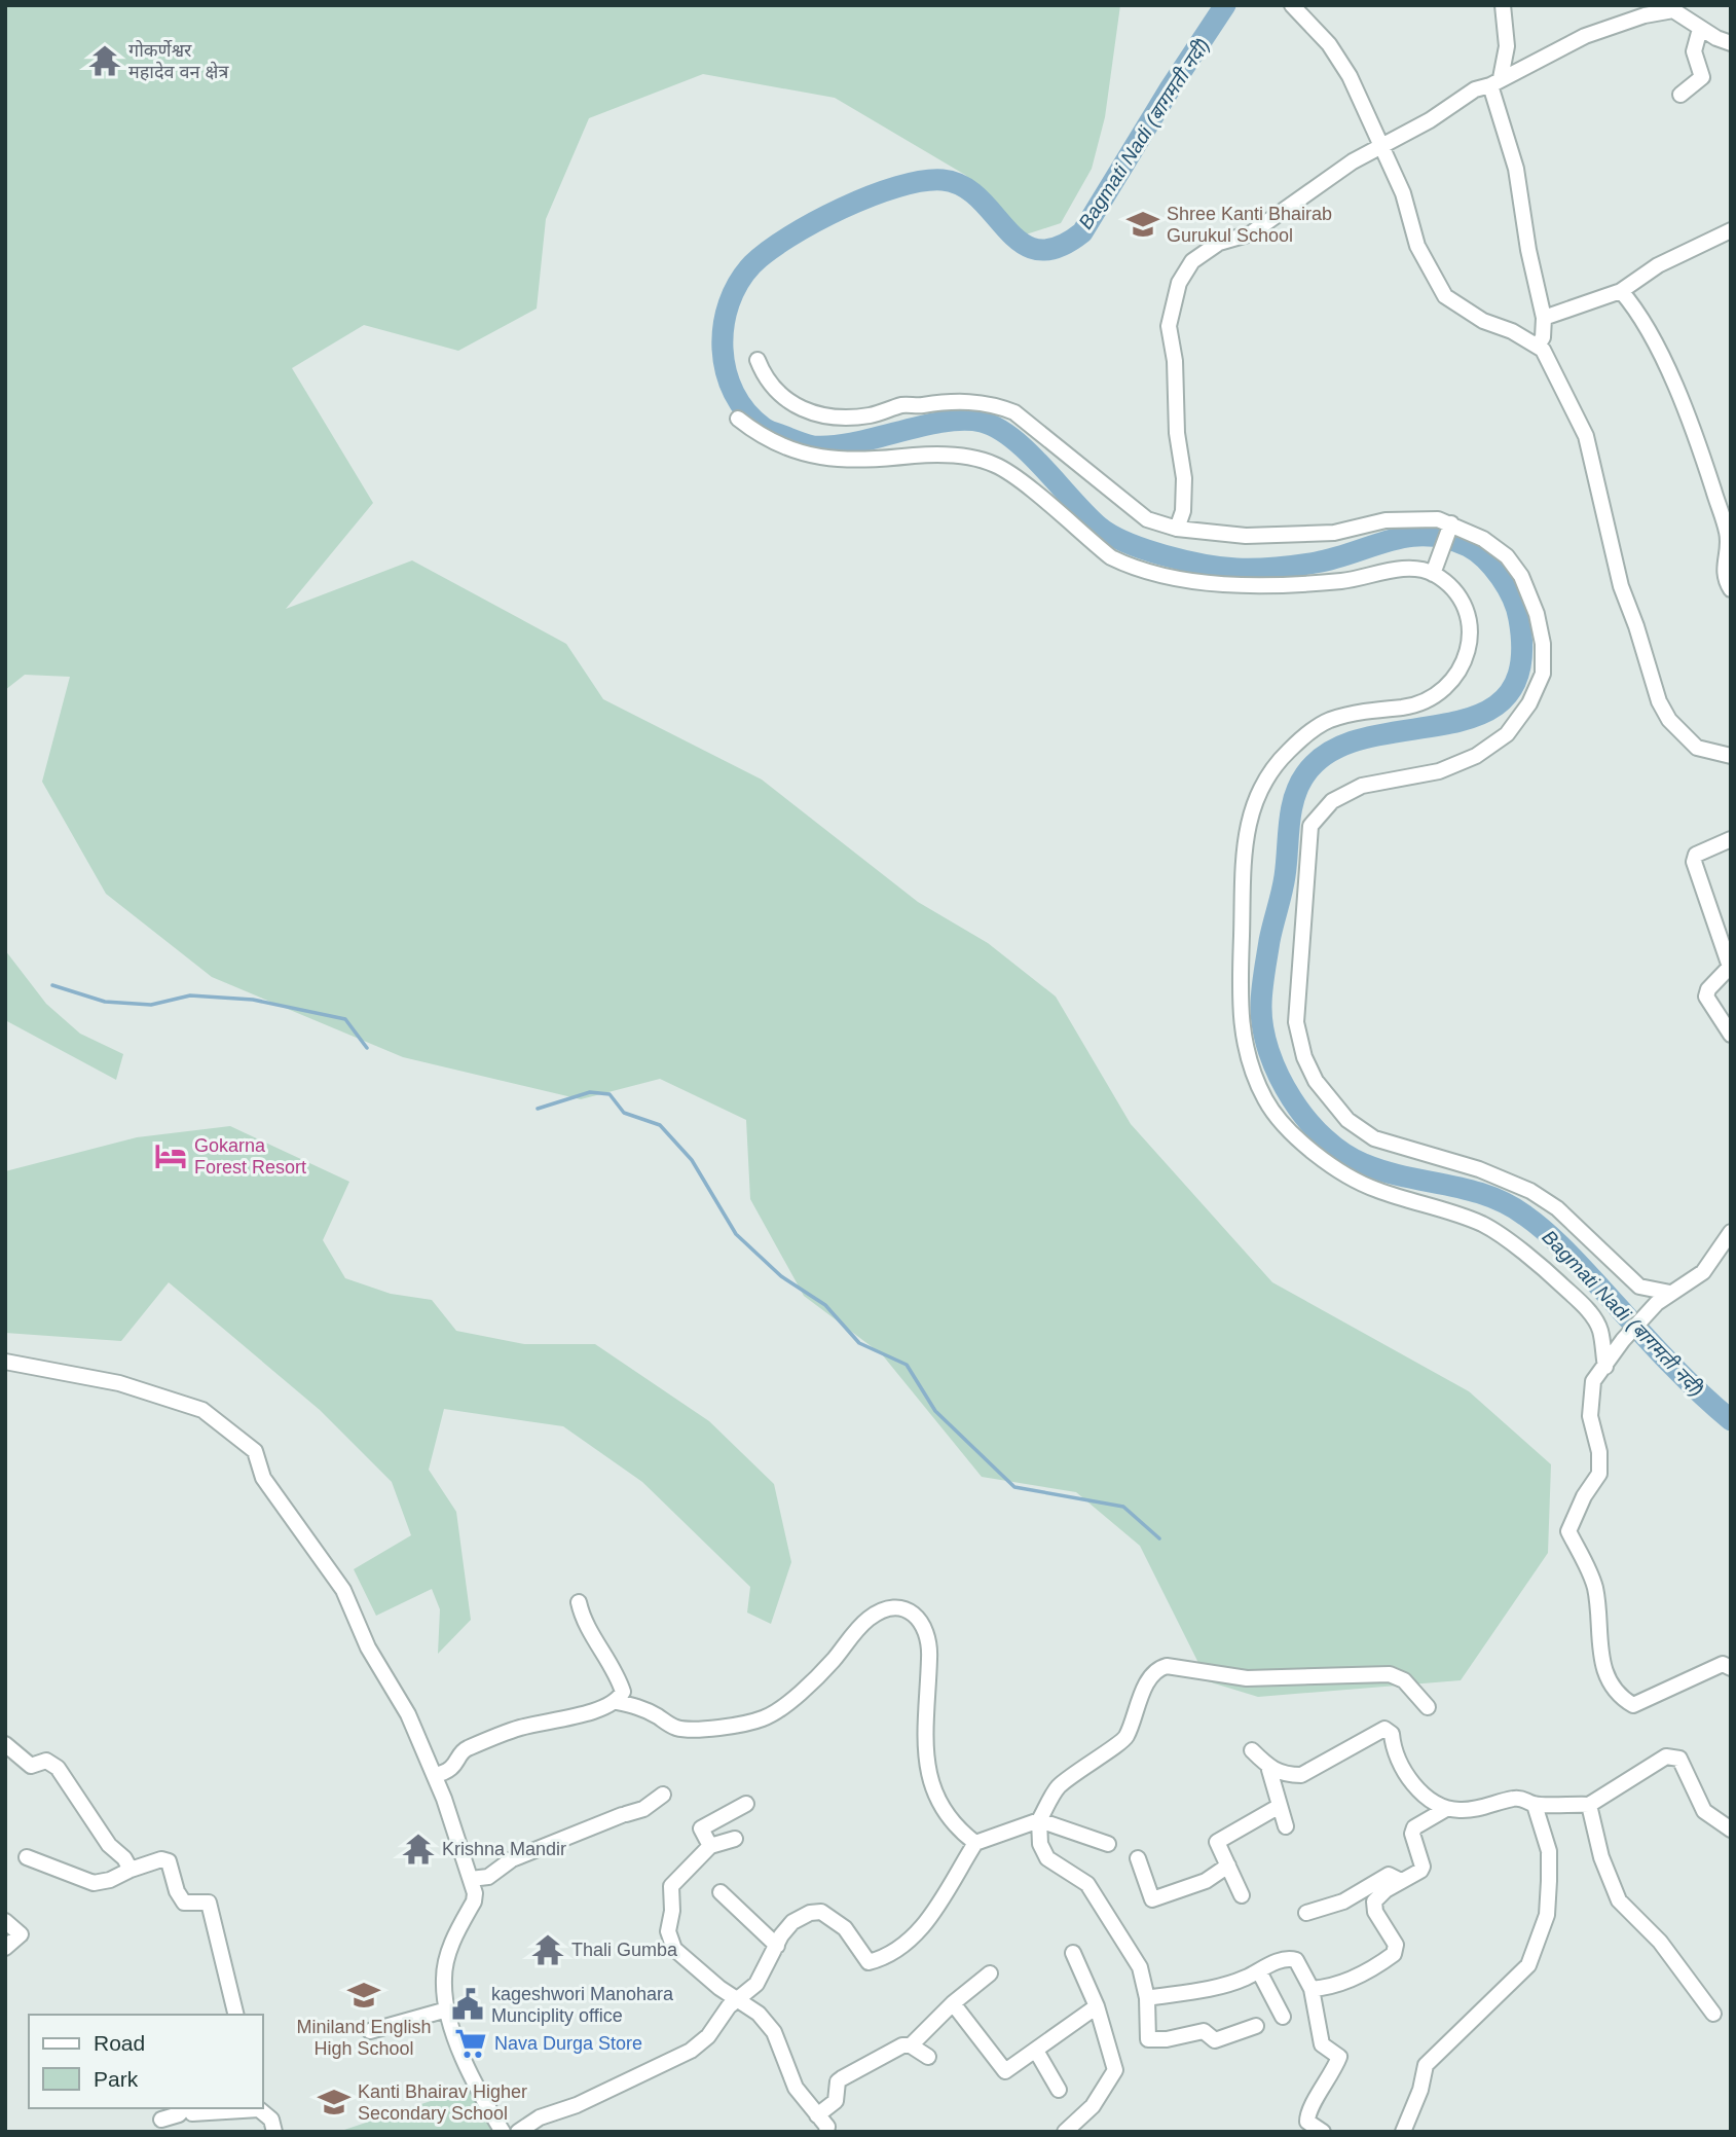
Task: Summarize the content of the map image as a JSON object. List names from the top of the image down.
{
  "water": ["Bagmati Nadi (बागमती नदी)"],
  "places": {
    "temple": ["गोकर्णेश्वर महादेव वन क्षेत्र", "Krishna Mandir", "Thali Gumba"],
    "school or university": ["Shree Kanti Bhairab Gurukul School", "Miniland English High School", "Kanti Bhairav Higher Secondary School"],
    "hotel": ["Gokarna Forest Resort"],
    "public building": ["kageshwori Manohara Munciplity office"],
    "supermarket": ["Nava Durga Store"]
  },
  "legend": ["Road", "Park"]
}
